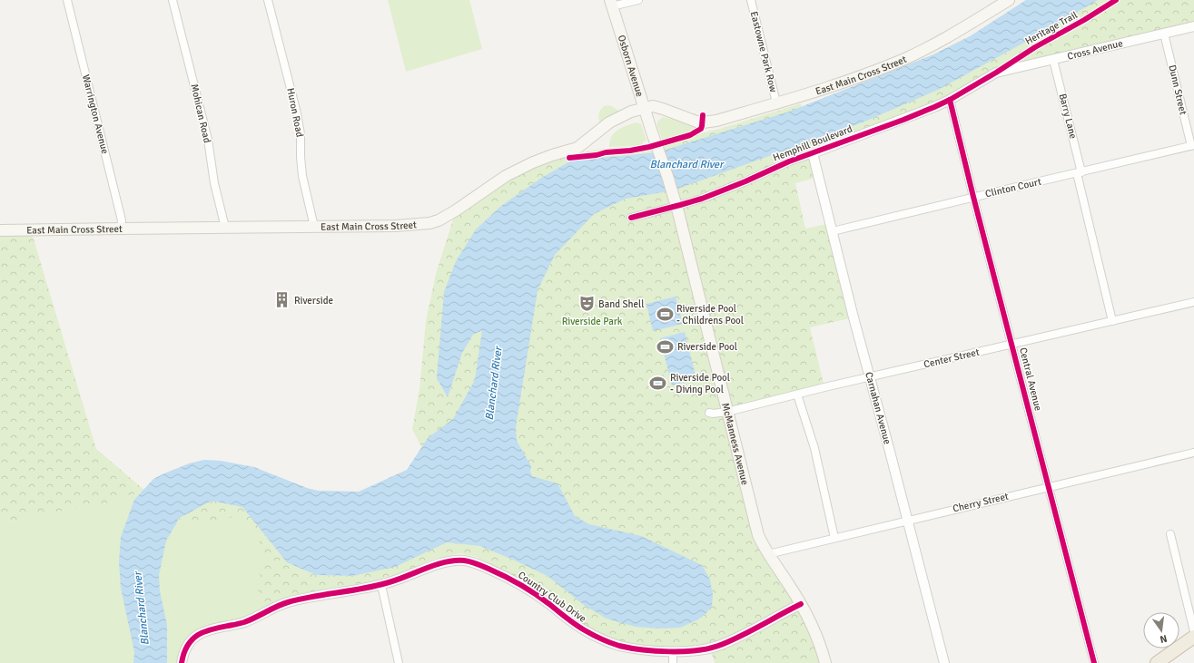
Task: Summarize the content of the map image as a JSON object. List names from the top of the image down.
{
  "streets": {
    "main road": ["Osborn Avenue", "East Main Cross Street", "McManness Avenue"],
    "street": [
      "Cross Avenue",
      "Eastowne Park Row",
      "Dunn Street",
      "Huron Road",
      "Mohican Road",
      "Warrington Avenue",
      "Barry Lane",
      "Hemphill Boulevard",
      "Clinton Court",
      "Center Street",
      "Central Avenue",
      "Carnahan Avenue",
      "Cherry Street",
      "Country Club Drive"
    ],
    "cycle path": ["Heritage Trail"]
  },
  "crossings": [
    ["Cross Avenue", "Dunn Street"],
    ["Cross Avenue", "Barry Lane"],
    ["Cross Avenue", "Hemphill Boulevard"],
    ["Eastowne Park Row", "East Main Cross Street"],
    ["Osborn Avenue", "East Main Cross Street"],
    ["Osborn Avenue", "McManness Avenue"],
    ["East Main Cross Street", "Huron Road"],
    ["East Main Cross Street", "Mohican Road"],
    ["East Main Cross Street", "Warrington Avenue"],
    ["Dunn Street", "Clinton Court"],
    ["Barry Lane", "Clinton Court"],
    ["Barry Lane", "Center Street"],
    ["Hemphill Boulevard", "Central Avenue"],
    ["Hemphill Boulevard", "Carnahan Avenue"],
    ["Clinton Court", "Central Avenue"],
    ["Clinton Court", "Carnahan Avenue"],
    ["Center Street", "Central Avenue"],
    ["Center Street", "Carnahan Avenue"],
    ["Center Street", "McManness Avenue"],
    ["Central Avenue", "Cherry Street"],
    ["Carnahan Avenue", "Cherry Street"],
    ["McManness Avenue", "Cherry Street"],
    ["McManness Avenue", "Country Club Drive"]
  ],
  "water": ["Blanchard River"],
  "parks": ["Riverside Park"],
  "places": {
    "building": ["Riverside"],
    "theatre": ["Band Shell"],
    "sports": ["Riverside Pool - Childrens Pool", "Riverside Pool", "Riverside Pool - Diving Pool"]
  },
  "north": "bottom"
}
